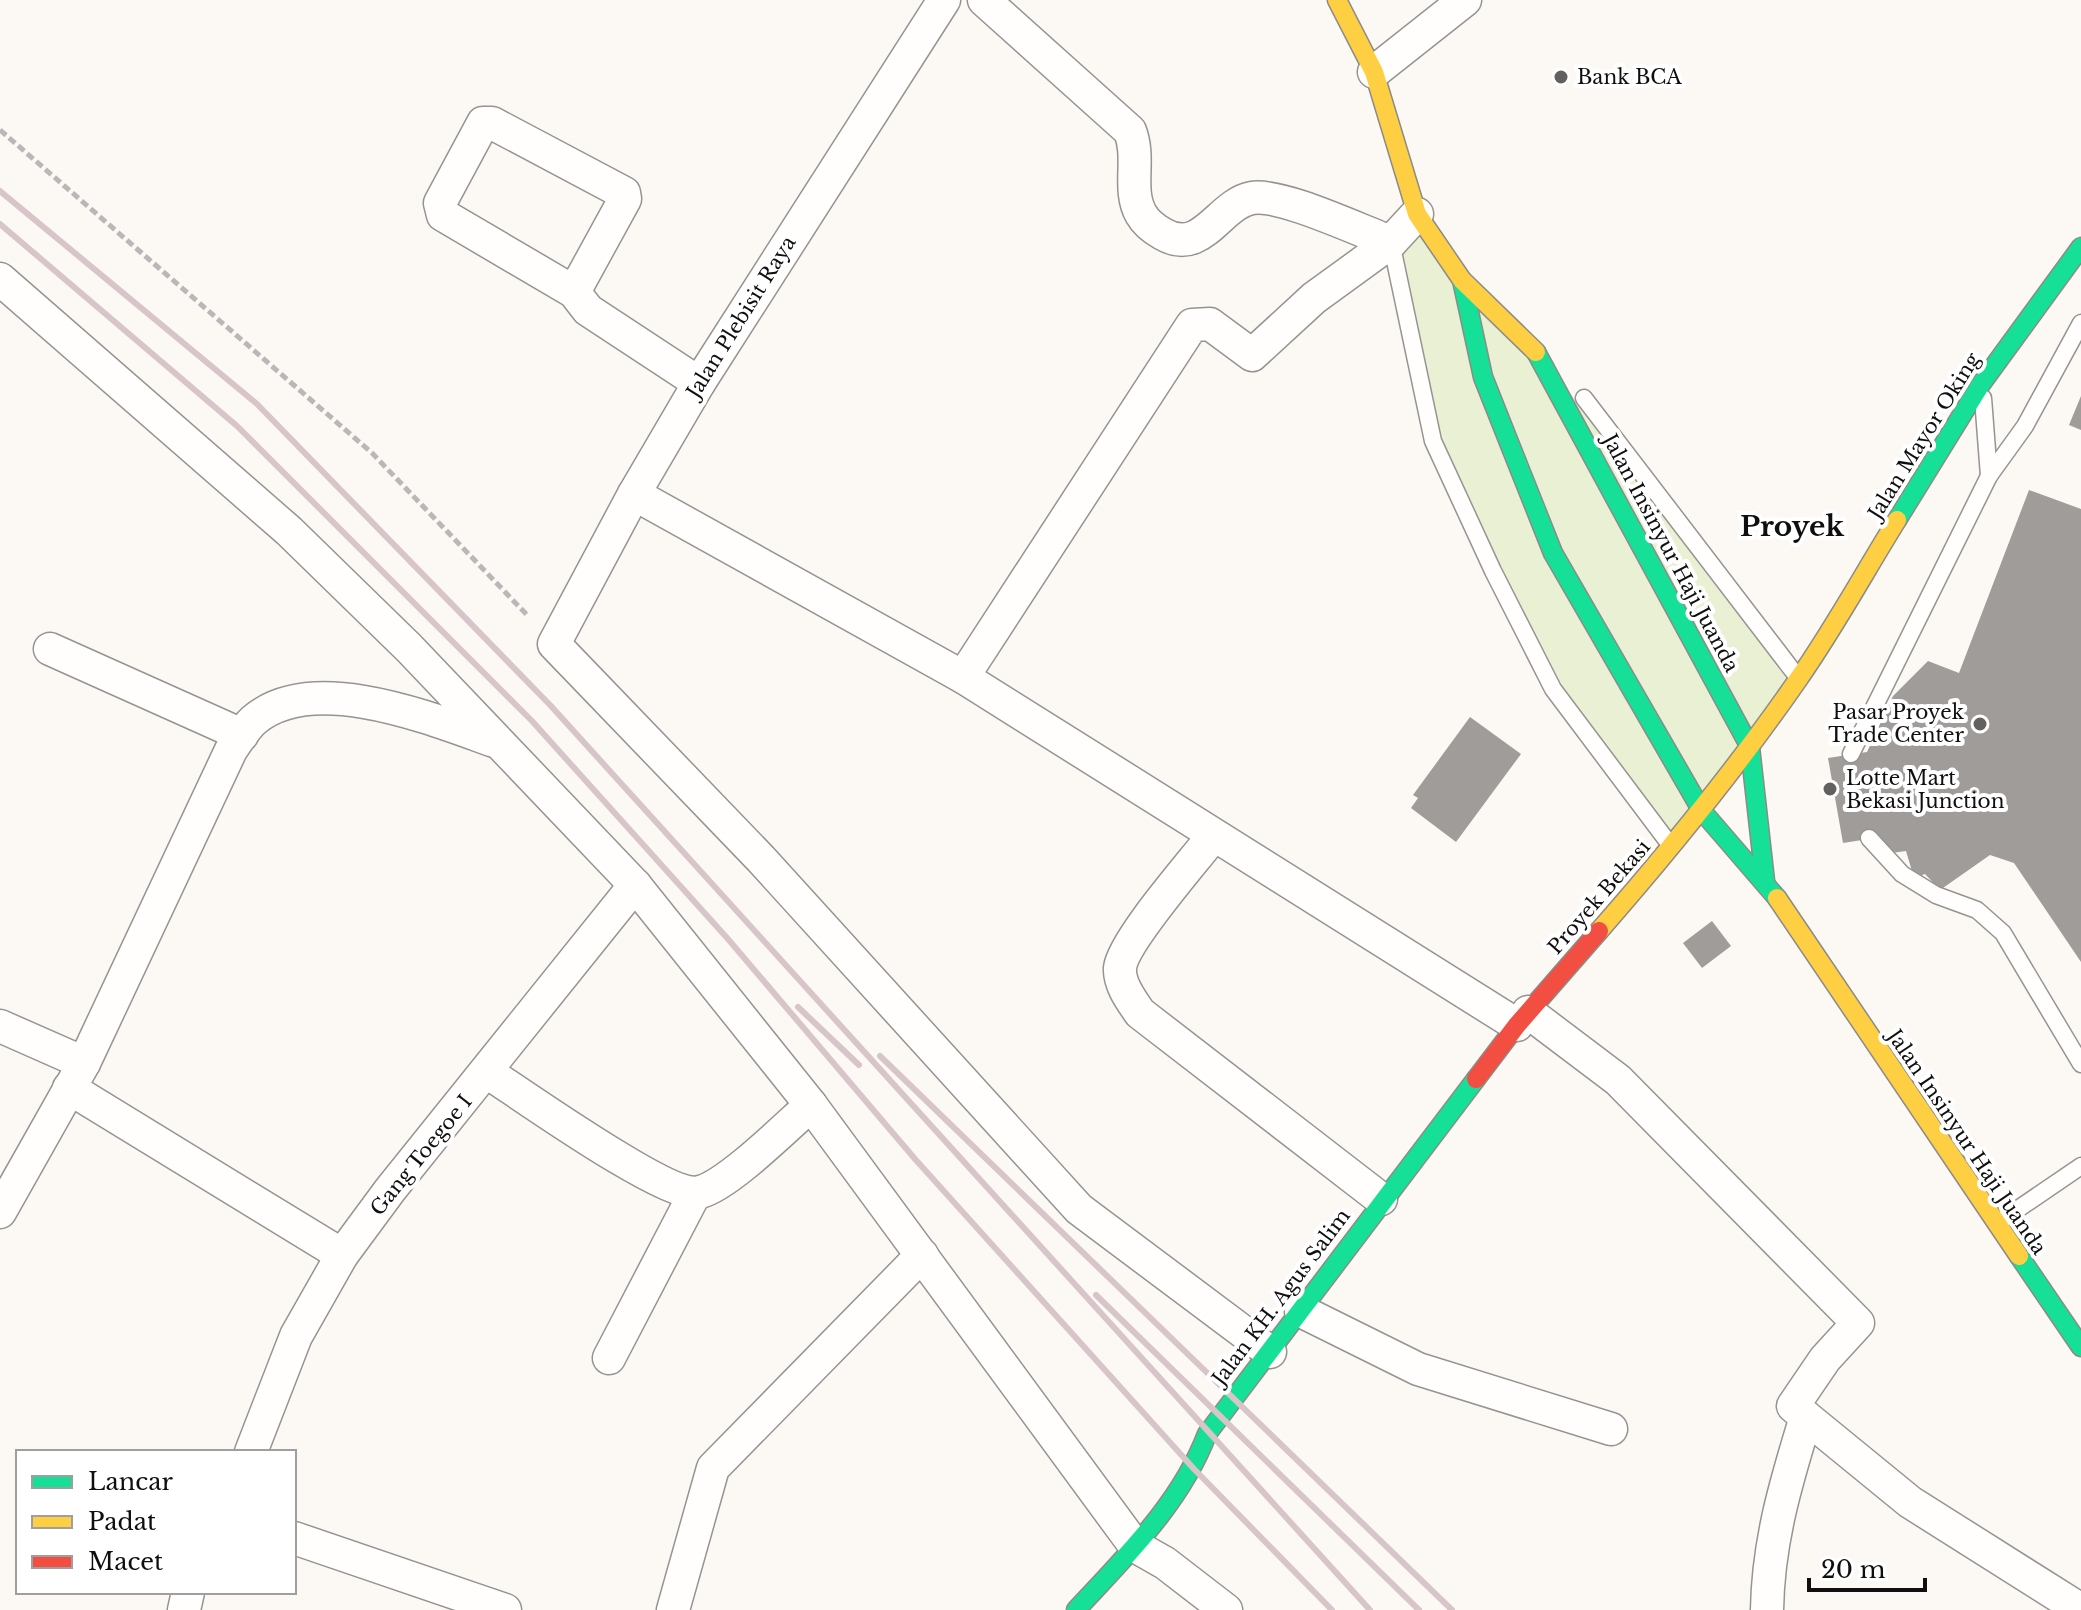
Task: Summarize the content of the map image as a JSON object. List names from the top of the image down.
{
  "streets": {
    "main road": [
      "Jalan Mayor Oking",
      "Jalan Insinyur Haji Juanda",
      "Proyek Bekasi",
      "Jalan KH. Agus Salim"
    ],
    "street": ["Jalan Plebisit Raya", "Gang Toegoe I"]
  },
  "crossings": [
    ["Jalan Mayor Oking", "Jalan Insinyur Haji Juanda"],
    ["Jalan Mayor Oking", "Proyek Bekasi"],
    ["Jalan Insinyur Haji Juanda", "Proyek Bekasi"],
    ["Proyek Bekasi", "Jalan KH. Agus Salim"]
  ],
  "districts": ["Proyek"],
  "places": ["Bank BCA", "Pasar Proyek Trade Center", "Lotte Mart Bekasi Junction"],
  "legend": ["Lancar", "Padat", "Macet"],
  "scale_bar": "20 m"
}
